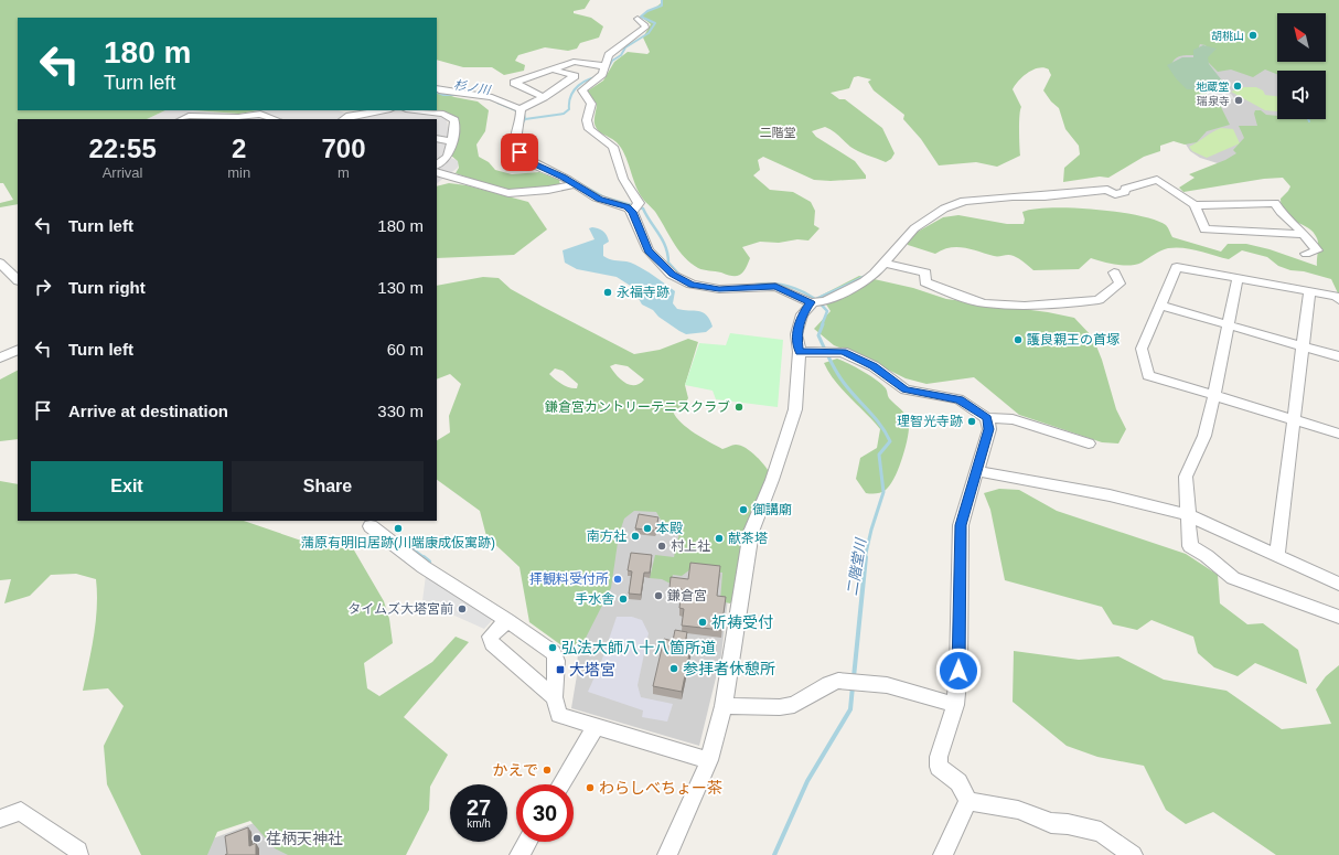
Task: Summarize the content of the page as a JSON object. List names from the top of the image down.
{
  "districts": ["二階堂"],
  "water": ["杉ノ川", "二階堂川"],
  "places": {
    "other": [
      "胡桃山",
      "地蔵堂",
      "瑞泉寺",
      "永福寺跡",
      "護良親王の首塚",
      "鎌倉宮カントリーテニスクラブ",
      "理智光寺跡",
      "御講廟",
      "蒲原有明旧居跡(川端康成仮寓跡)",
      "本殿",
      "南方社",
      "献茶塔",
      "村上社",
      "拝観料受付所",
      "鎌倉宮",
      "手水舎",
      "タイムズ大塔宮前",
      "祈祷受付",
      "弘法大師八十八箇所道",
      "参拝者休憩所",
      "かえで",
      "わらしべちょー茶",
      "荏柄天神社"
    ],
    "transit": ["大塔宮"]
  },
  "north": "top left",
  "page": {
    "turn": ["180 m", "Turn left"],
    "eta": [
      "22:55",
      "Arrival",
      "2",
      "min",
      "700",
      "m"
    ],
    "list": [
      {
        "name": "Turn left",
        "value": "180 m"
      },
      {
        "name": "Turn right",
        "value": "130 m"
      },
      {
        "name": "Turn left",
        "value": "60 m"
      },
      {
        "name": "Arrive at destination",
        "value": "330 m"
      }
    ],
    "buttons": ["Exit", "Share"],
    "speed": "27 km/h",
    "limit": "30"
  }
}
